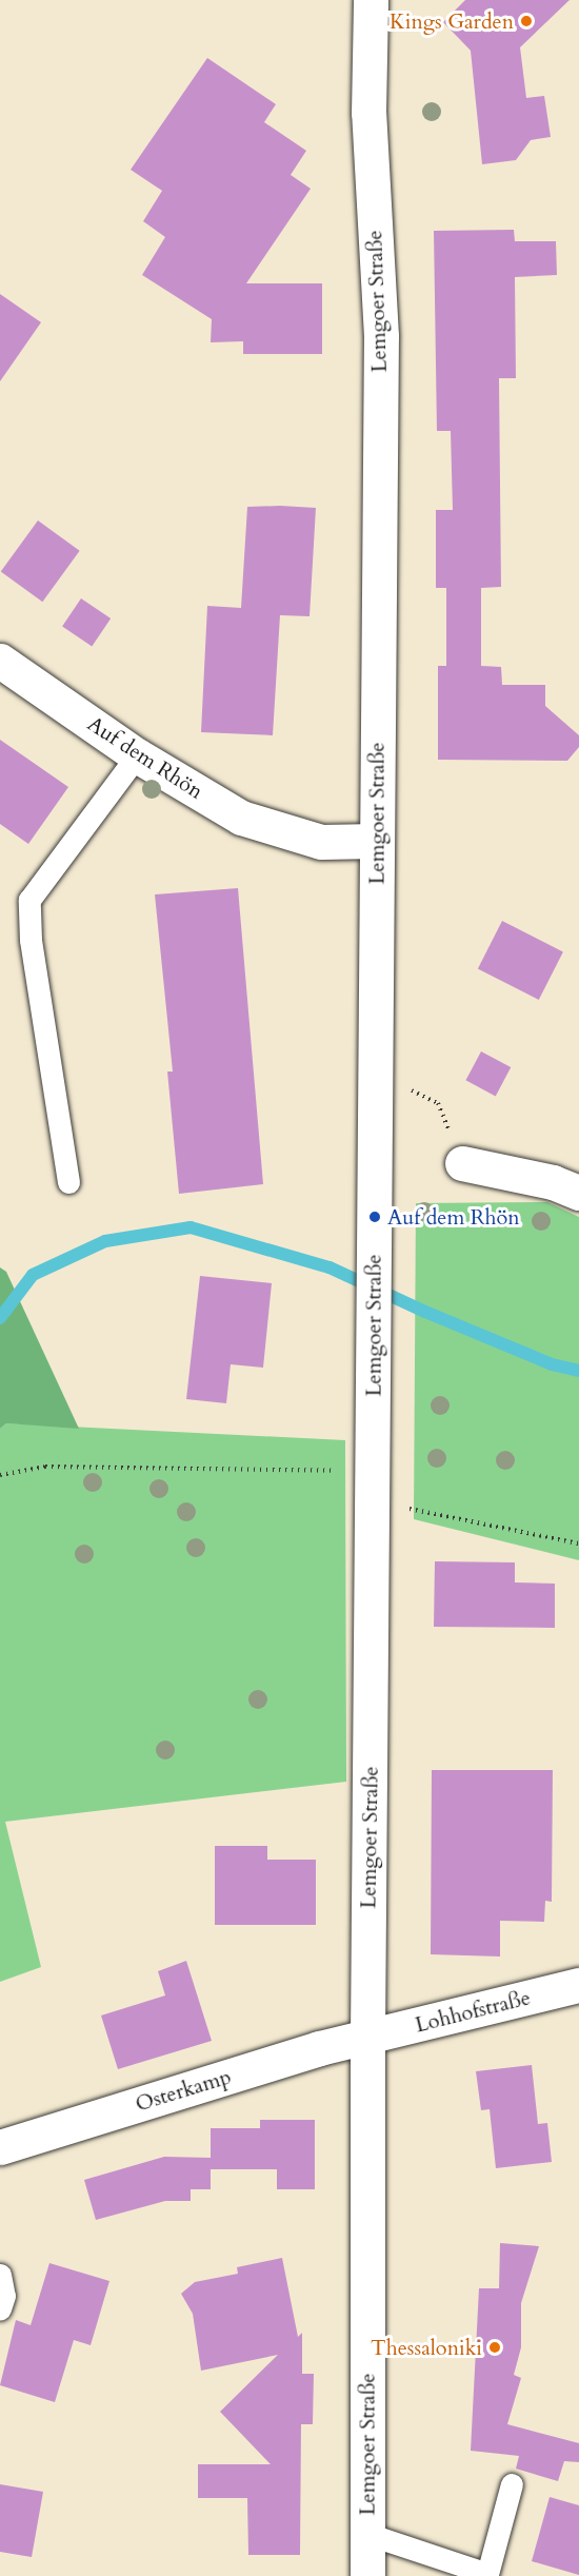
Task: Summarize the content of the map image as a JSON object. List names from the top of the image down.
{
  "streets": {
    "main road": [
      "Lemgoer Straße",
      "Auf dem Rhön",
      "Lohhofstraße",
      "Osterkamp"
    ]
  },
  "crossings": [
    ["Lemgoer Straße", "Auf dem Rhön"],
    ["Lemgoer Straße", "Lohhofstraße"],
    ["Lemgoer Straße", "Osterkamp"],
    ["Lohhofstraße", "Osterkamp"]
  ],
  "places": ["Kings Garden", "Auf dem Rhön", "Thessaloniki"]
}
